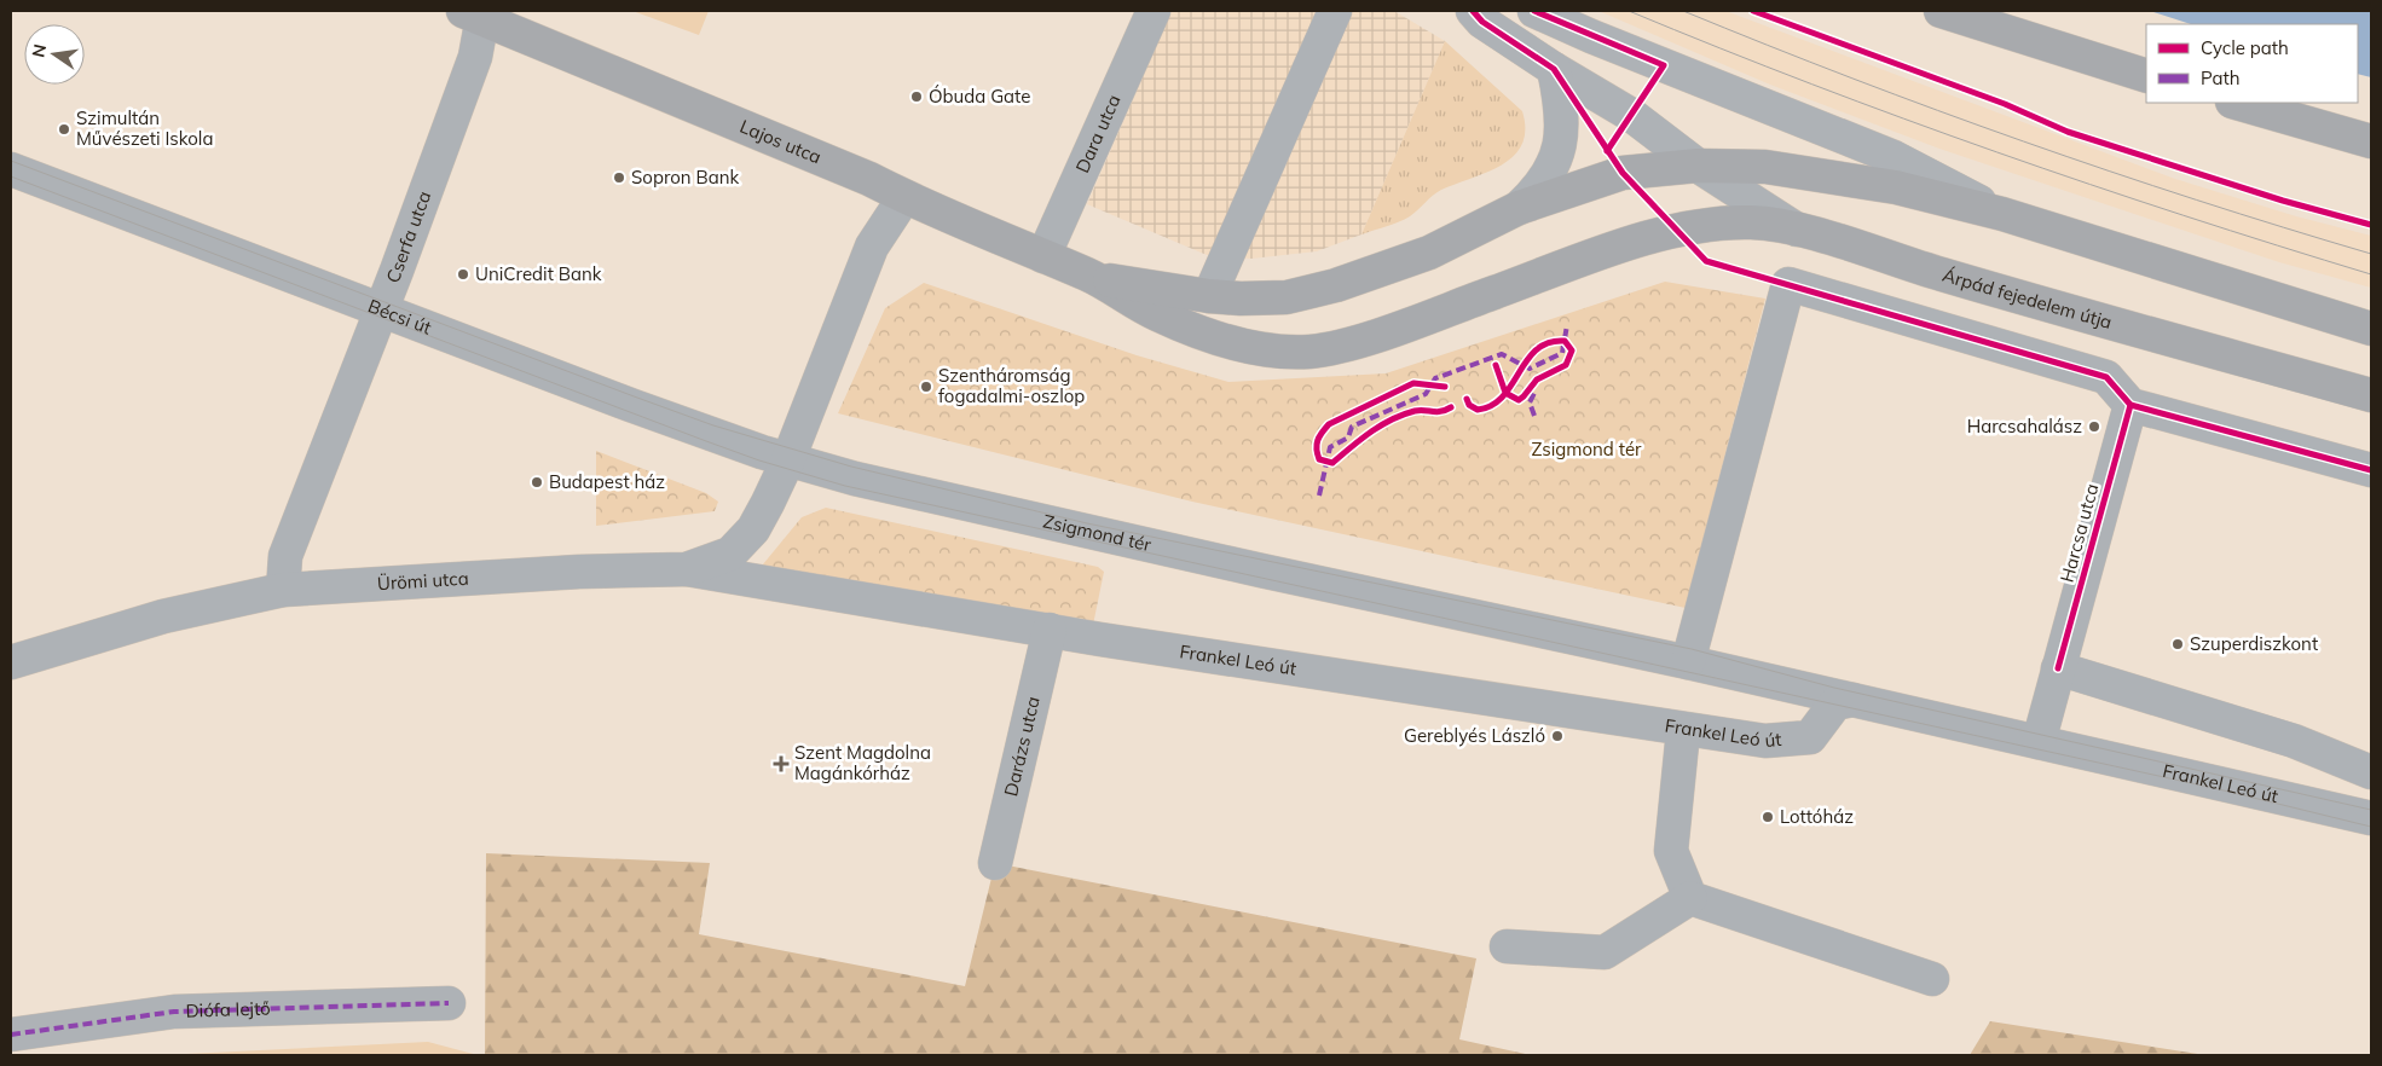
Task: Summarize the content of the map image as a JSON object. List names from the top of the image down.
{
  "streets": {
    "main road": ["Lajos utca", "Árpád fejedelem útja"],
    "street": [
      "Dara utca",
      "Cserfa utca",
      "Bécsi út",
      "Zsigmond tér",
      "Harcsa utca",
      "Ürömi utca",
      "Frankel Leó út",
      "Darázs utca",
      "Diófa lejtő"
    ]
  },
  "crossings": [
    ["Dara utca", "Lajos utca"],
    ["Lajos utca", "Cserfa utca"],
    ["Cserfa utca", "Bécsi út"],
    ["Cserfa utca", "Ürömi utca"],
    ["Bécsi út", "Zsigmond tér"],
    ["Bécsi út", "Ürömi utca"],
    ["Zsigmond tér", "Ürömi utca"],
    ["Zsigmond tér", "Frankel Leó út"],
    ["Harcsa utca", "Frankel Leó út"],
    ["Frankel Leó út", "Darázs utca"]
  ],
  "parks": ["Zsigmond tér"],
  "places": {
    "other": [
      "Óbuda Gate",
      "Szimultán Művészeti Iskola",
      "Sopron Bank",
      "UniCredit Bank",
      "Szentháromság fogadalmi-oszlop",
      "Harcsahalász",
      "Budapest ház",
      "Szuperdiszkont",
      "Gereblyés László",
      "Lottóház"
    ],
    "health": ["Szent Magdolna Magánkórház"]
  },
  "legend": ["Cycle path", "Path"],
  "north": "left"
}
